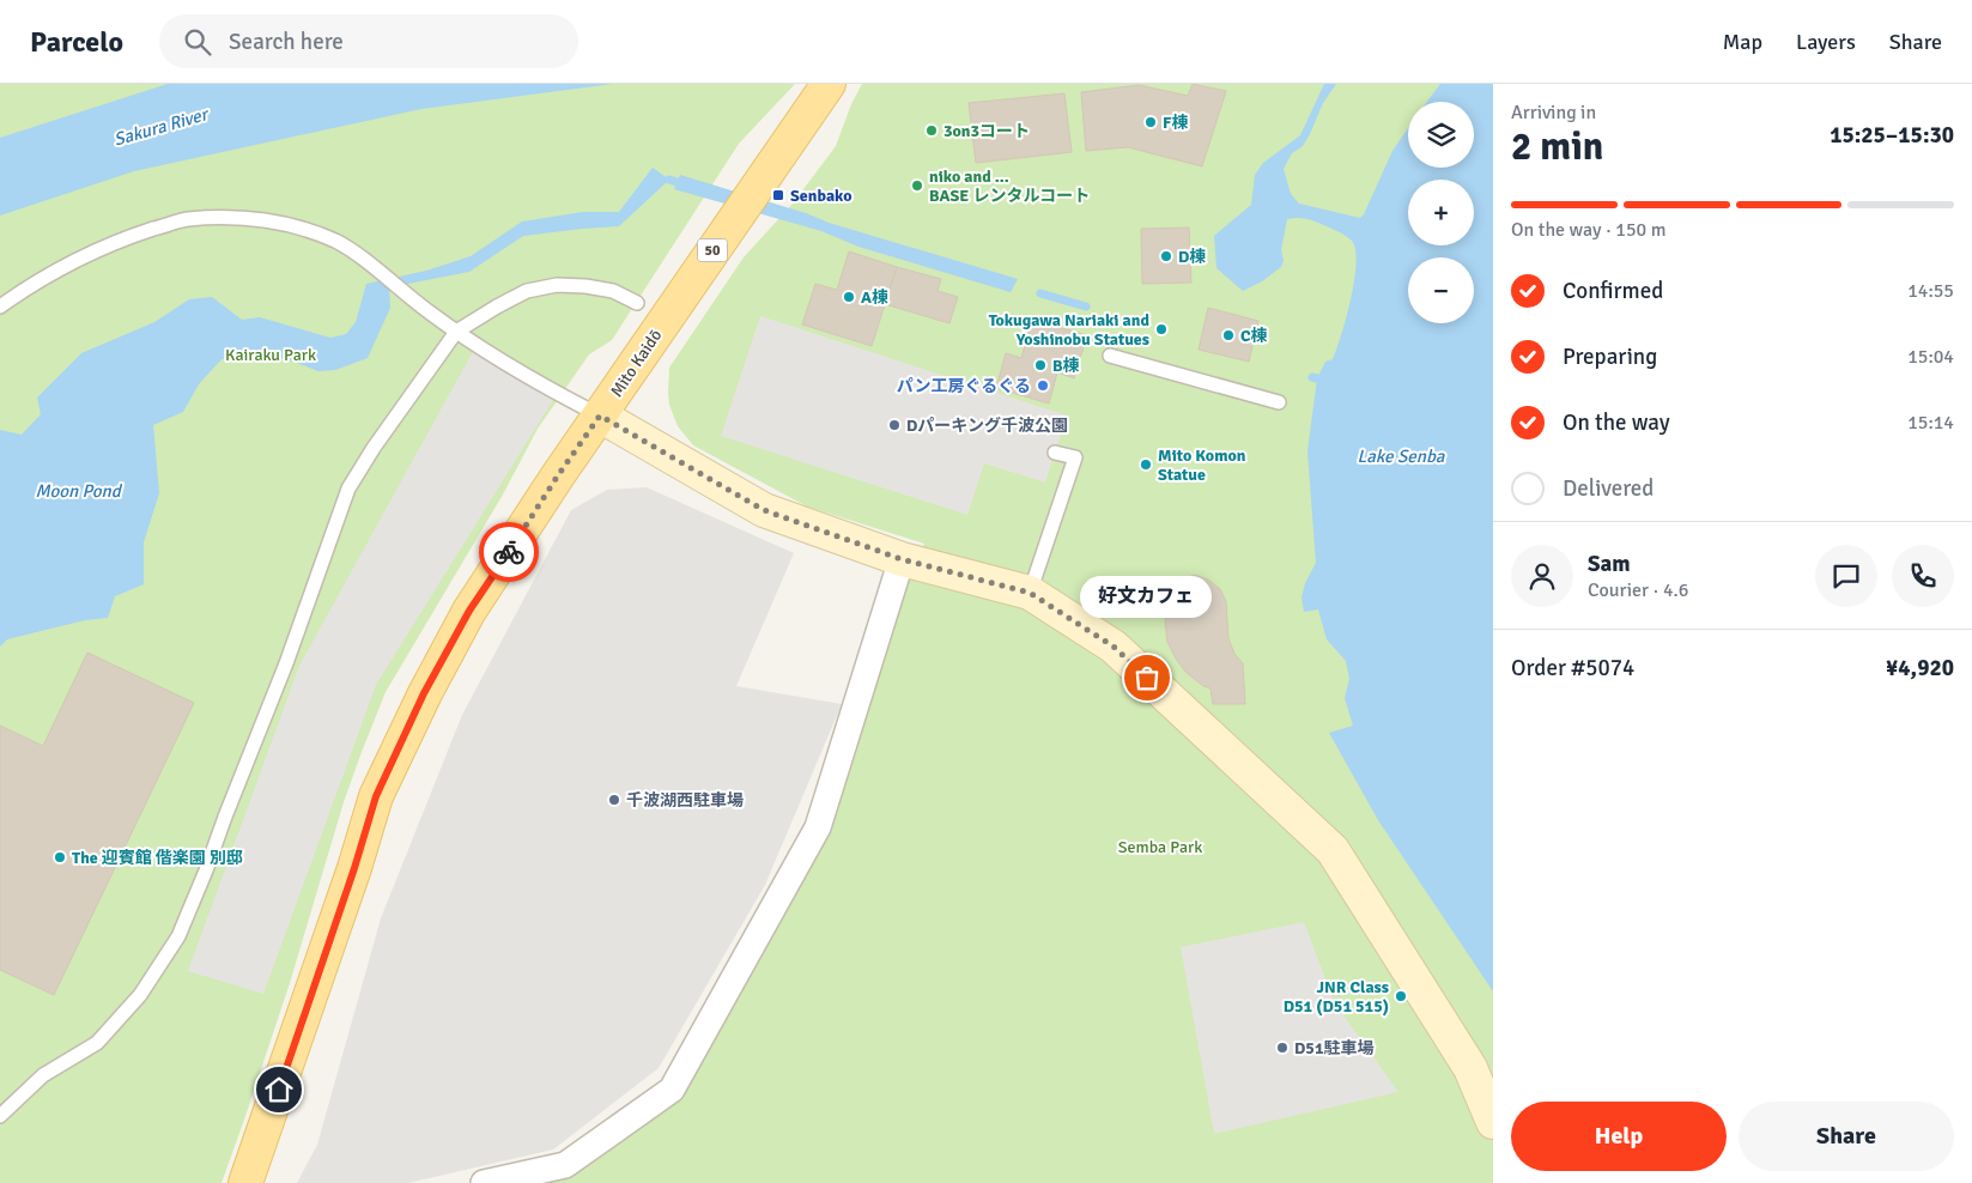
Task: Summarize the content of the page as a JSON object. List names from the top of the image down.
{
  "streets": {
    "main road": ["50", "Mito Kaidō"]
  },
  "water": ["Sakura River", "Lake Senba", "Moon Pond"],
  "parks": ["Kairaku Park", "Semba Park"],
  "places": {
    "other": [
      "F棟",
      "3on3コート",
      "niko and ... BASE レンタルコート",
      "D棟",
      "A棟",
      "Tokugawa Nariaki and Yoshinobu Statues",
      "C棟",
      "B棟",
      "パン工房ぐるぐる",
      "Dパーキング千波公園",
      "Mito Komon Statue",
      "好文カフェ",
      "千波湖西駐車場",
      "The 迎賓館 偕楽園 別邸",
      "JNR Class D51 (D51 515)",
      "D51駐車場"
    ],
    "transit": ["Senbako"]
  },
  "page": {
    "header": "Parcelo",
    "search": "Search here",
    "nav": ["Map", "Layers", "Share"],
    "heading": ["2 min", "Arriving in", "15:25–15:30"],
    "panel": [
      "Sam",
      "Courier · 4.6",
      "Order #5074",
      "¥4,920"
    ],
    "map_buttons": ["+", "−"],
    "bar": "On the way · 150 m",
    "list": [
      ["Confirmed", "14:55"],
      ["Preparing", "15:04"],
      ["On the way", "15:14"],
      "Delivered"
    ],
    "bubble": "好文カフェ",
    "buttons": ["Help", "Share"]
  }
}
